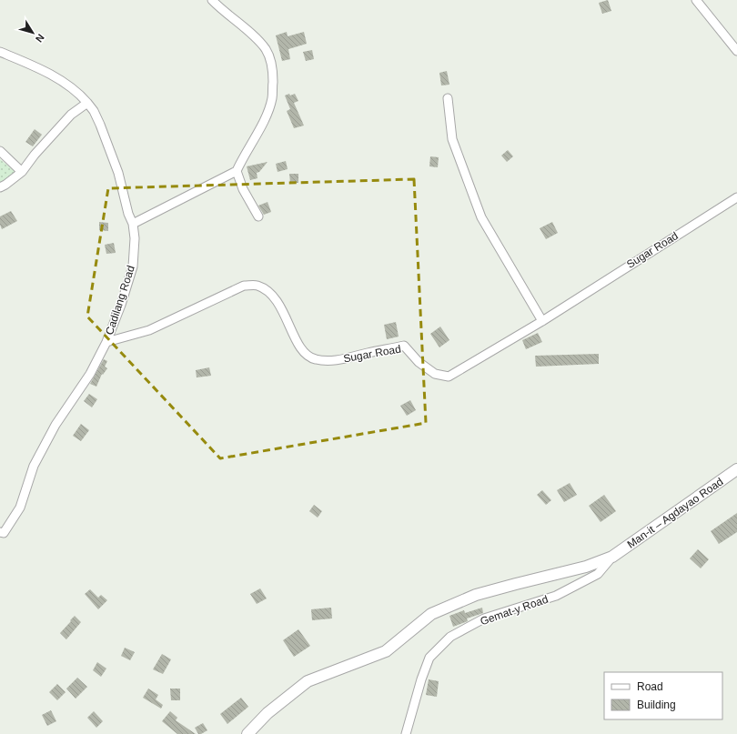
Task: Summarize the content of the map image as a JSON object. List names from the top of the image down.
{
  "streets": {
    "street": [
      "Sugar Road",
      "Cadilang Road",
      "Man-it – Agdayao Road",
      "Gemat-y Road"
    ]
  },
  "crossings": [
    ["Sugar Road", "Cadilang Road"],
    ["Man-it – Agdayao Road", "Gemat-y Road"]
  ],
  "legend": ["Road", "Building"],
  "north": "bottom right"
}
